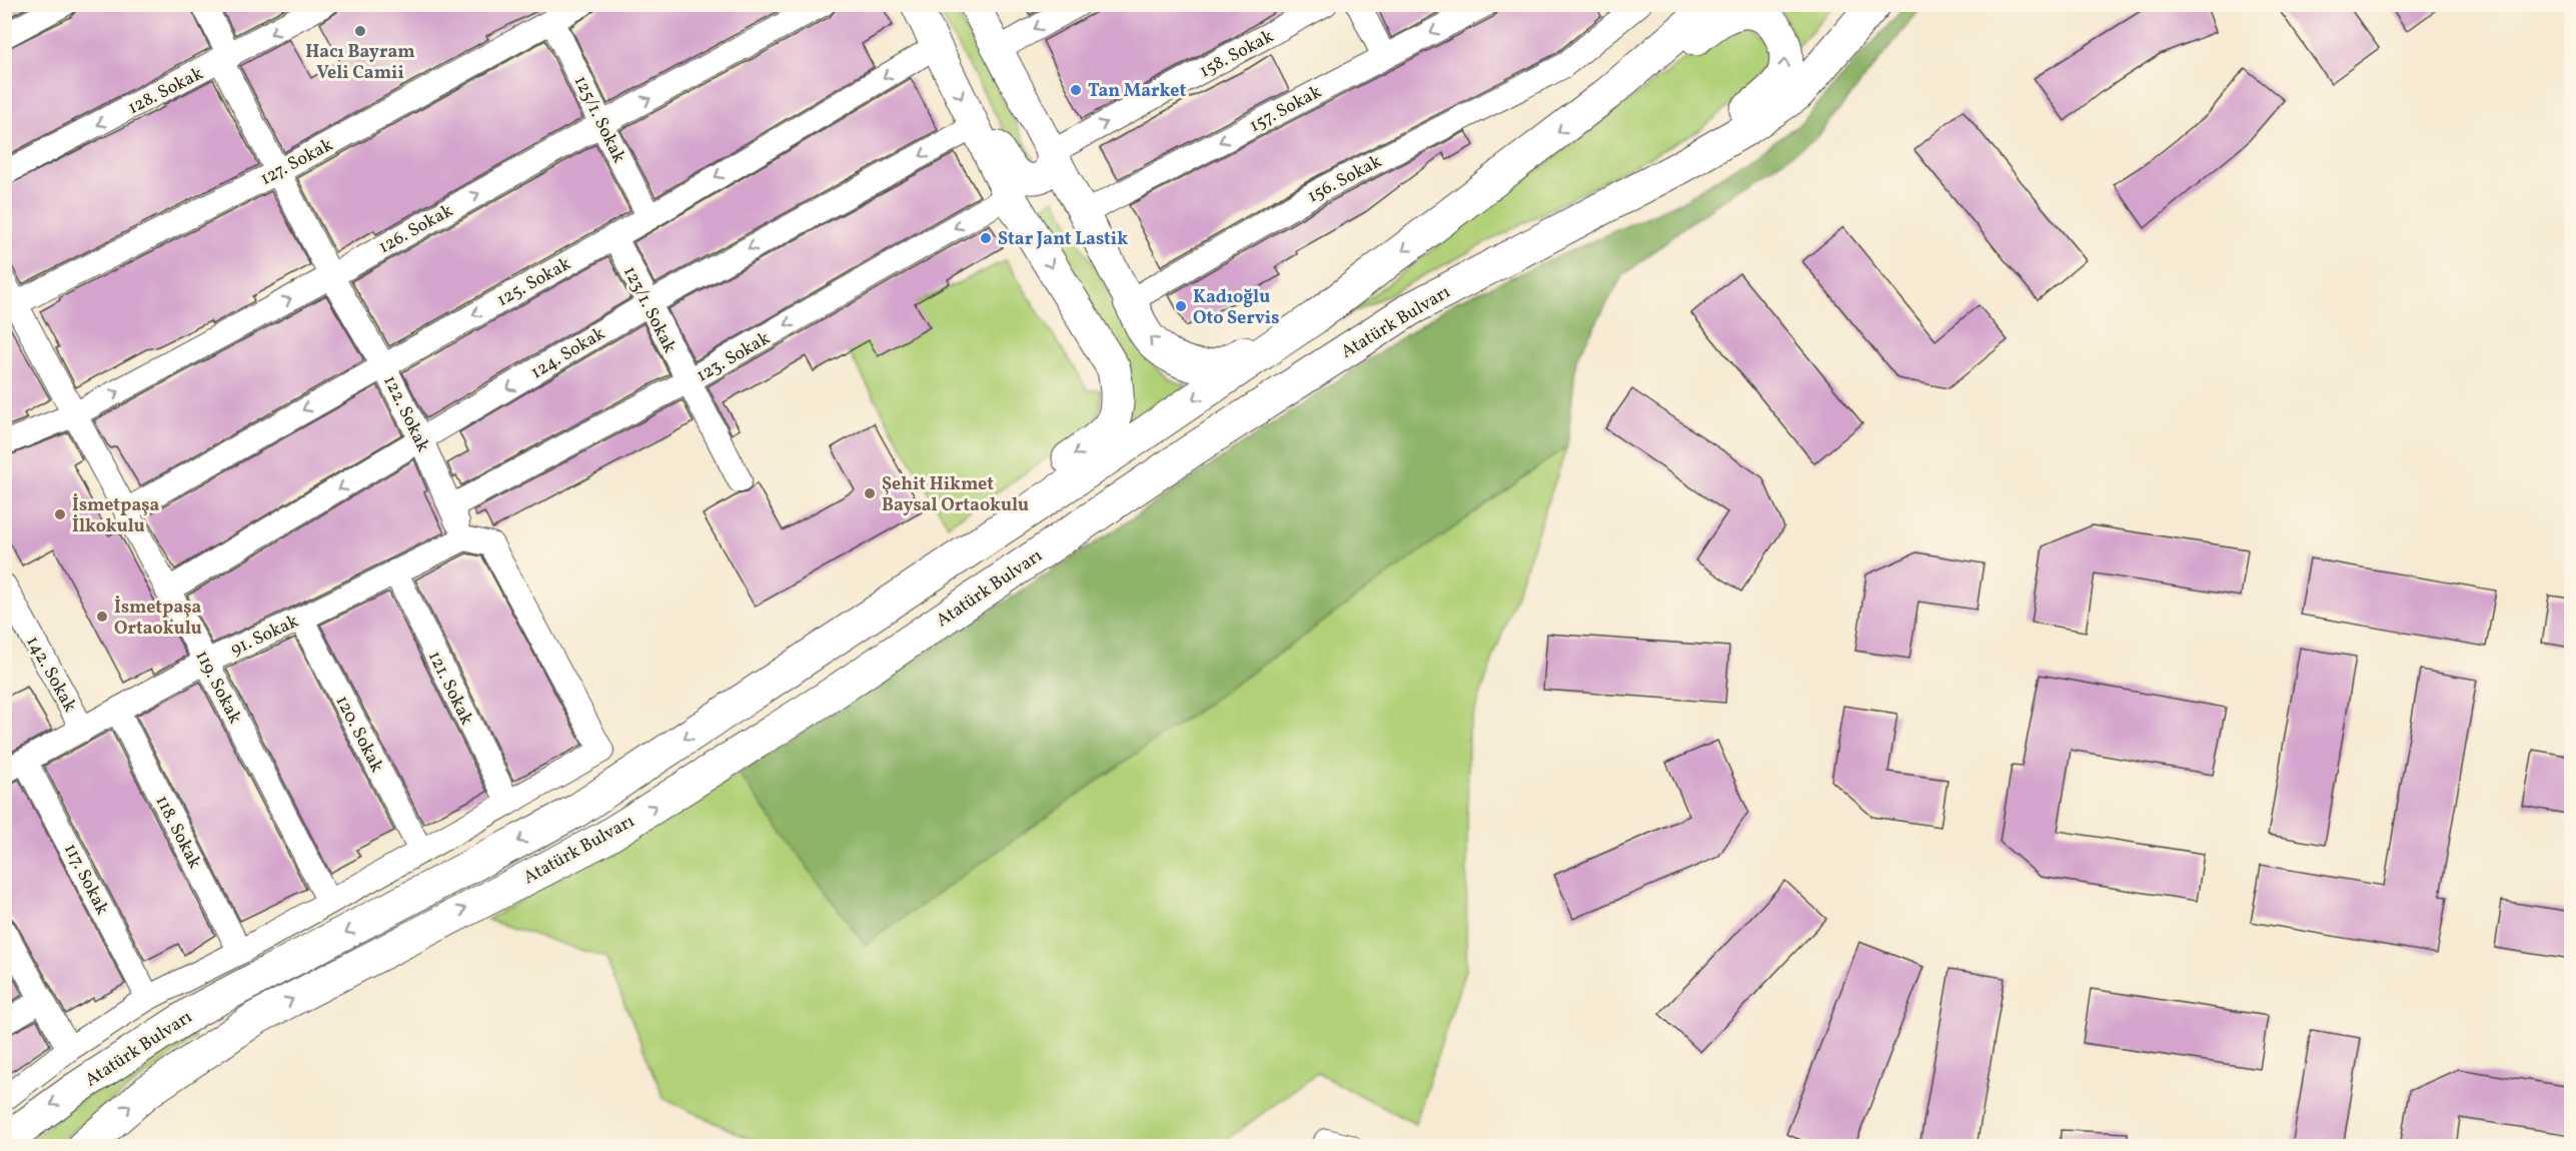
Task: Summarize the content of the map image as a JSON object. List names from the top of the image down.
{
  "streets": {
    "highway": ["Atatürk Bulvarı"],
    "street": [
      "158. Sokak",
      "128. Sokak",
      "157. Sokak",
      "125/1. Sokak",
      "127. Sokak",
      "156. Sokak",
      "126. Sokak",
      "125. Sokak",
      "123/1. Sokak",
      "124. Sokak",
      "123. Sokak",
      "122. Sokak",
      "91. Sokak",
      "142. Sokak",
      "119. Sokak",
      "121. Sokak",
      "120. Sokak",
      "118. Sokak",
      "117. Sokak"
    ]
  },
  "crossings": [
    ["128. Sokak", "122. Sokak"],
    ["125/1. Sokak", "127. Sokak"],
    ["125/1. Sokak", "126. Sokak"],
    ["125/1. Sokak", "125. Sokak"],
    ["127. Sokak", "122. Sokak"],
    ["127. Sokak", "119. Sokak"],
    ["126. Sokak", "122. Sokak"],
    ["126. Sokak", "119. Sokak"],
    ["125. Sokak", "123/1. Sokak"],
    ["125. Sokak", "122. Sokak"],
    ["125. Sokak", "119. Sokak"],
    ["123/1. Sokak", "124. Sokak"],
    ["123/1. Sokak", "123. Sokak"],
    ["124. Sokak", "122. Sokak"],
    ["124. Sokak", "119. Sokak"],
    ["123. Sokak", "122. Sokak"],
    ["122. Sokak", "91. Sokak"],
    ["91. Sokak", "142. Sokak"],
    ["91. Sokak", "119. Sokak"],
    ["91. Sokak", "121. Sokak"],
    ["91. Sokak", "120. Sokak"],
    ["91. Sokak", "118. Sokak"],
    ["91. Sokak", "117. Sokak"]
  ],
  "one_way": [
    "128. Sokak",
    "157. Sokak",
    "126. Sokak",
    "125. Sokak",
    "124. Sokak",
    "123. Sokak"
  ],
  "places": [
    "Hacı Bayram Veli Camii",
    "Tan Market",
    "Star Jant Lastik",
    "Kadıoğlu Oto Servis",
    "Şehit Hikmet Baysal Ortaokulu",
    "İsmetpaşa İlkokulu",
    "İsmetpaşa Ortaokulu"
  ]
}
